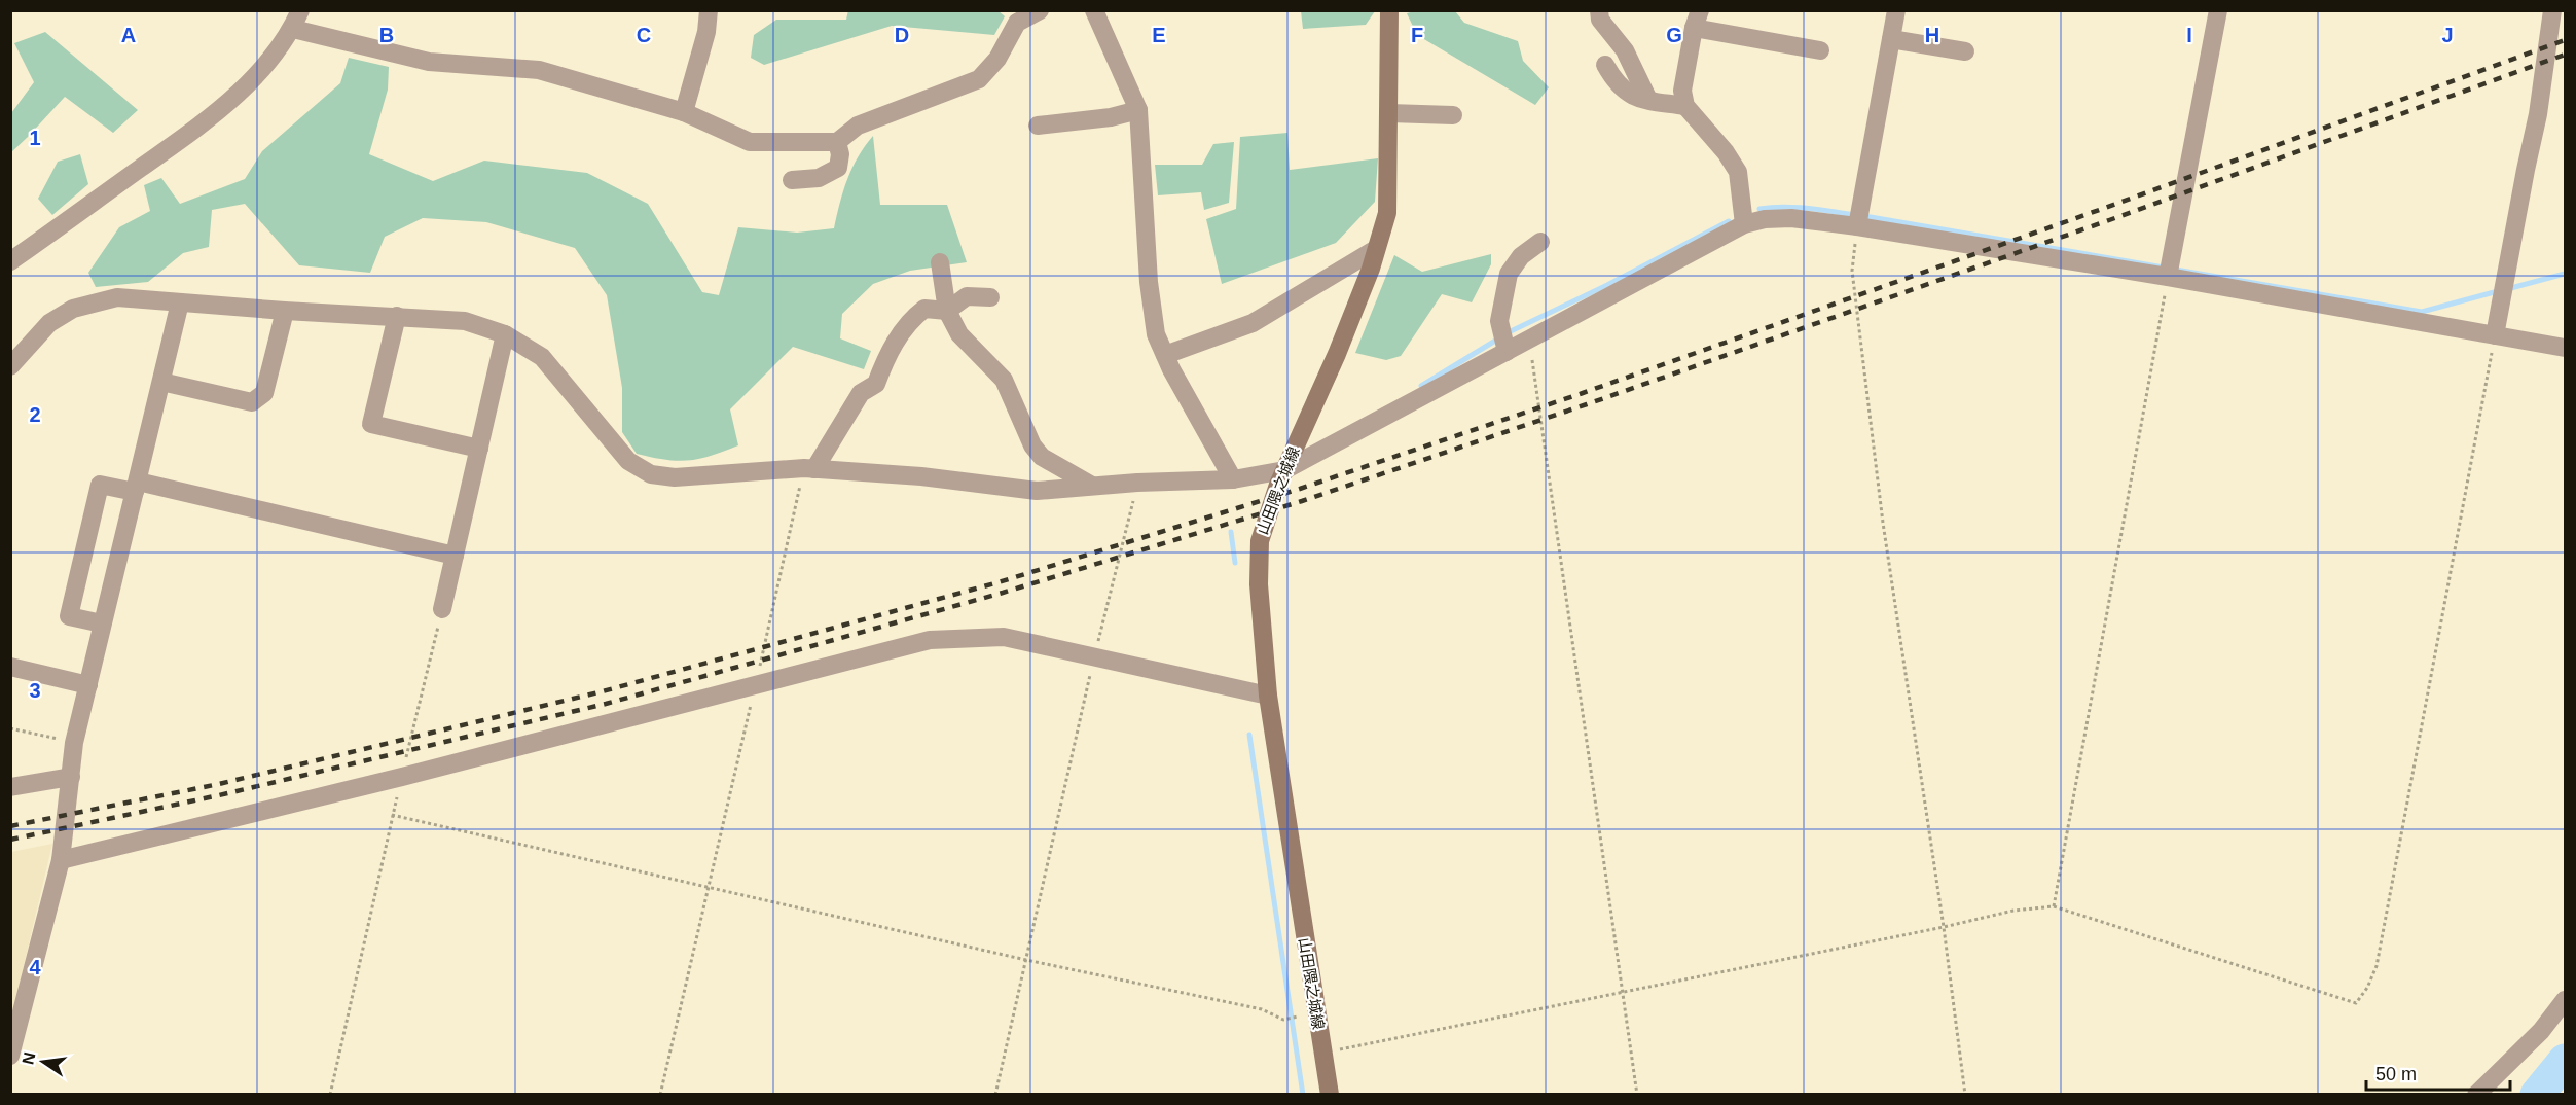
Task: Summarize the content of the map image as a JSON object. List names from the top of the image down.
{
  "streets": {
    "main road": ["山田隈之城線"]
  },
  "scale_bar": "50 m",
  "north": "left",
  "grid": {
    "columns": [
      "A",
      "B",
      "C",
      "D",
      "E",
      "F",
      "G",
      "H",
      "I",
      "J"
    ],
    "rows": [
      "1",
      "2",
      "3",
      "4"
    ]
  }
}
